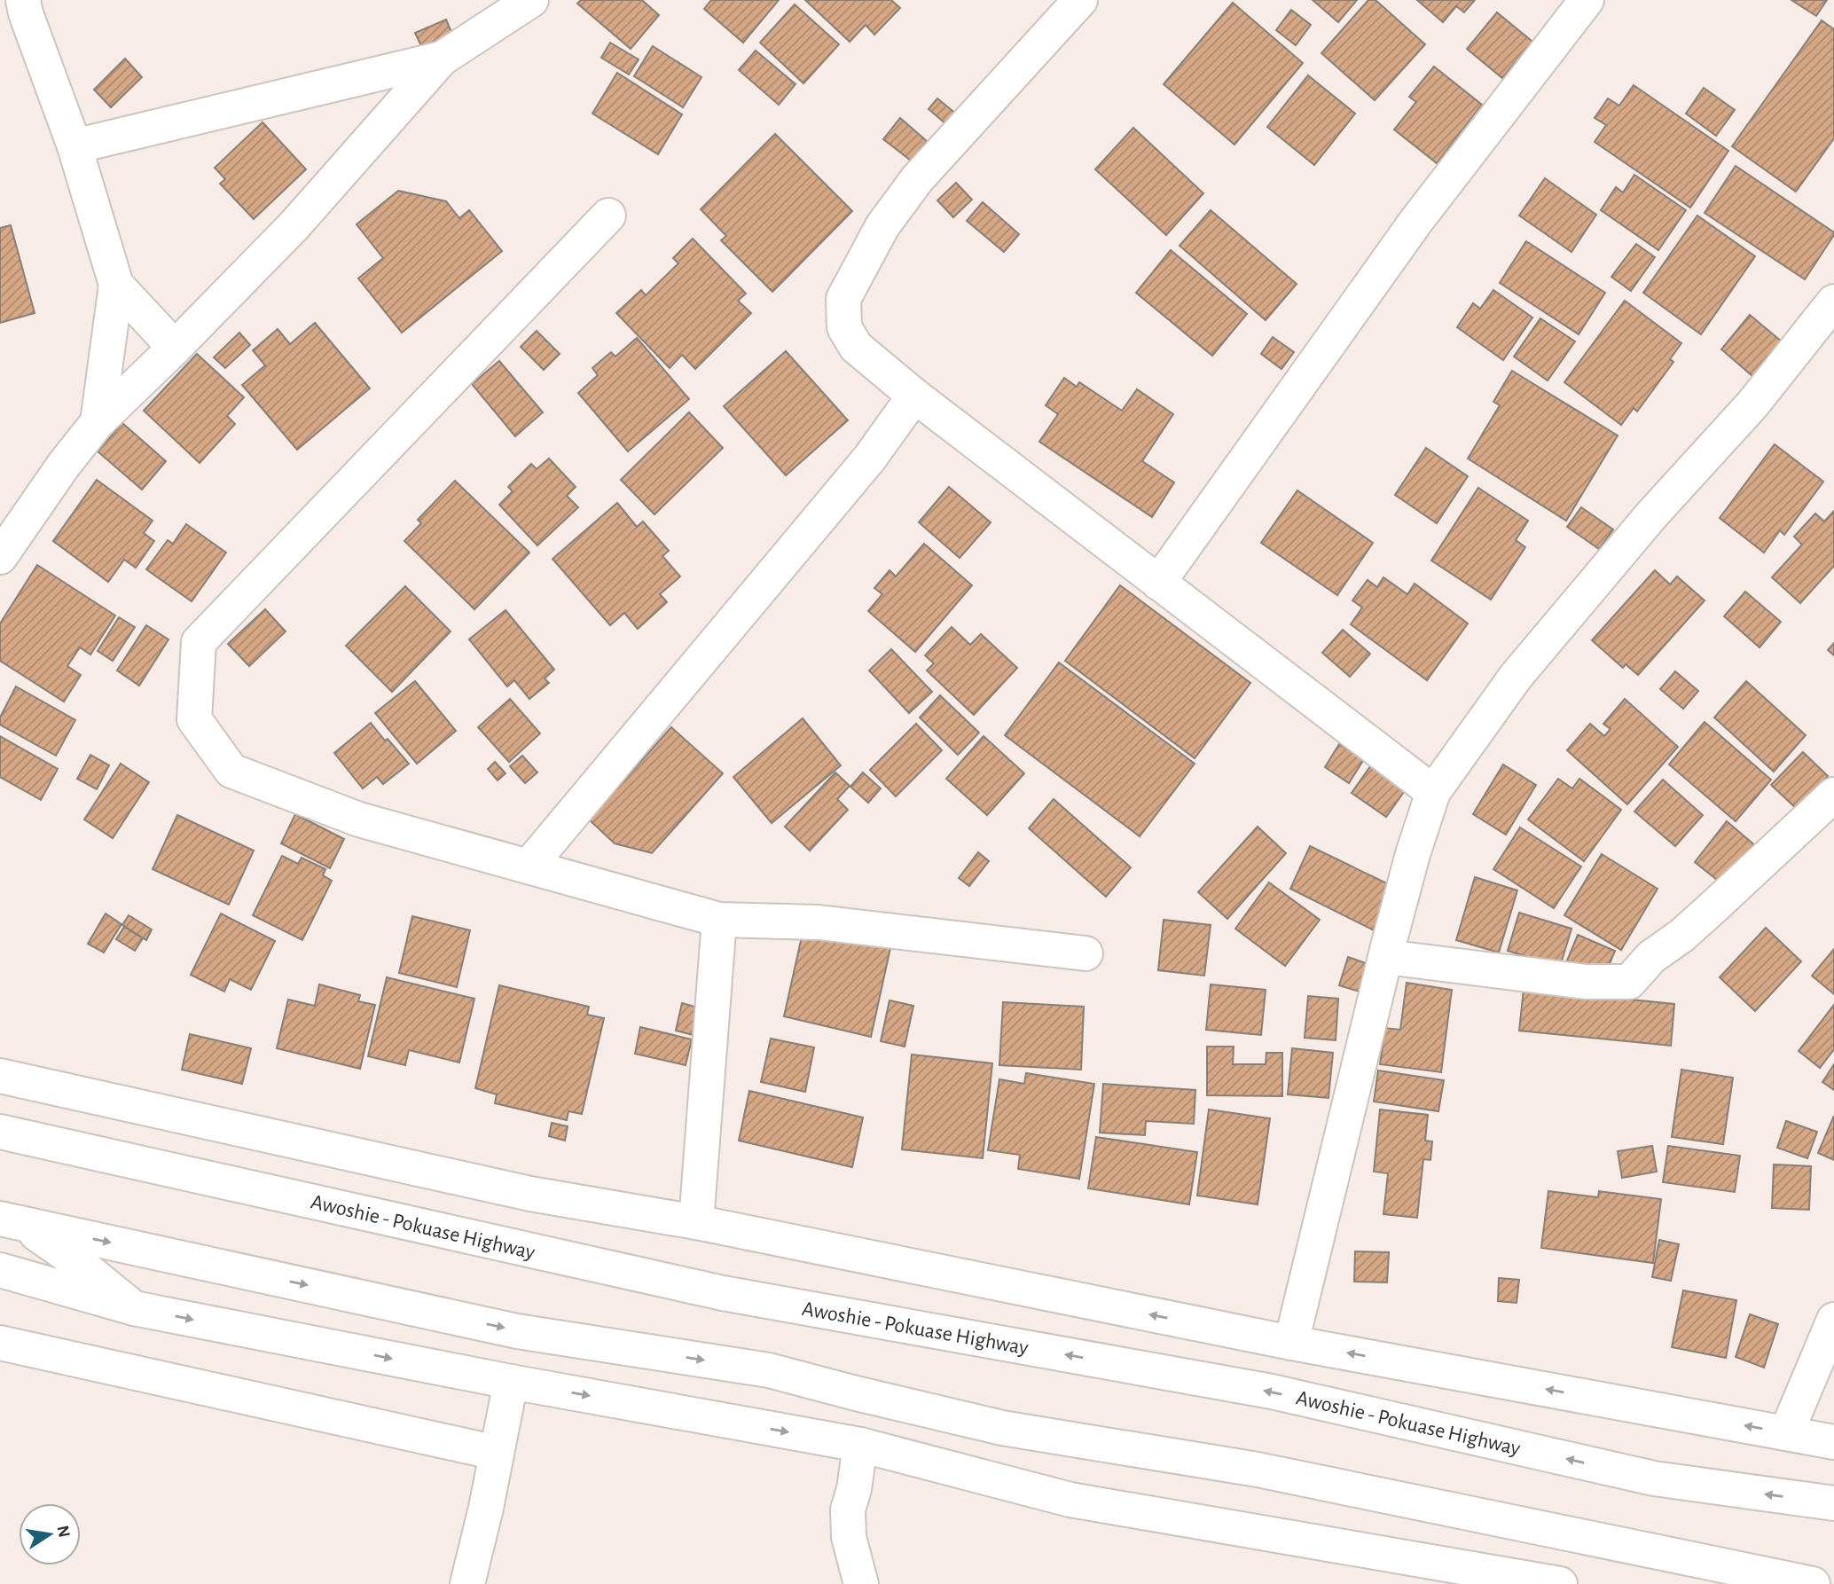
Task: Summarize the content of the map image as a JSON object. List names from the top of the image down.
{
  "streets": {
    "street": ["Awoshie - Pokuase Highway"]
  },
  "north": "right"
}
